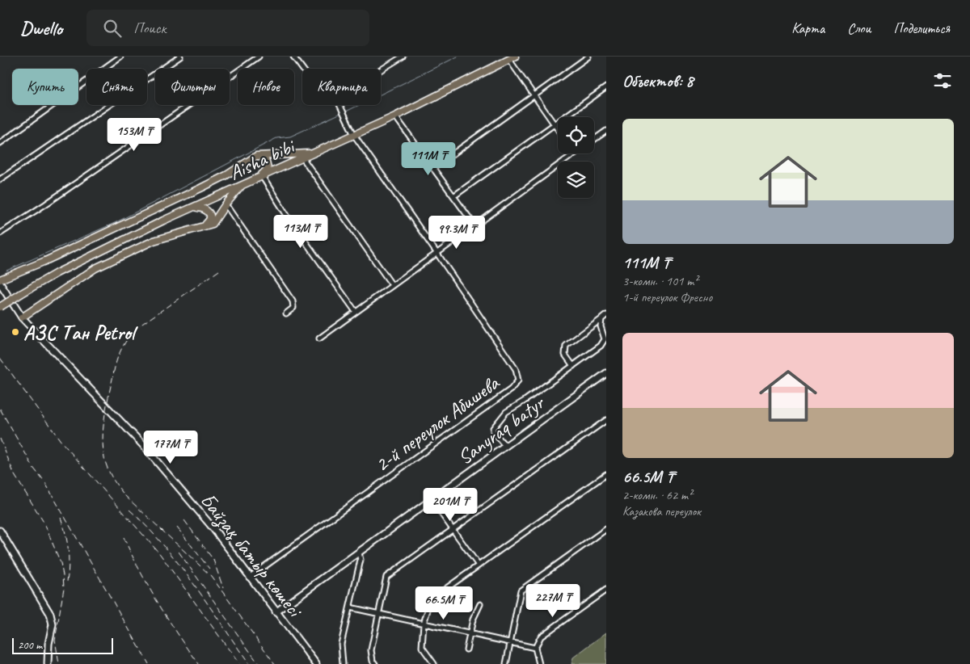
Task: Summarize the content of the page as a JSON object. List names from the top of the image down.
{
  "streets": {
    "main road": ["Aisha bibi"],
    "street": ["2-й переулок Абишева", "Sanyraq batyr", "Байзақ батыр көшесі"]
  },
  "crossings": [
    ["Aisha bibi", "2-й переулок Абишева"],
    ["2-й переулок Абишева", "Байзақ батыр көшесі"],
    ["Sanyraq batyr", "Байзақ батыр көшесі"]
  ],
  "places": ["АЗС Тан Petrol"],
  "scale_bar": "200 m",
  "page": {
    "header": "Dwello",
    "search": "Поиск",
    "nav": ["Карта", "Слои", "Поделиться"],
    "heading": "Объектов: 8",
    "chip": [
      "Купить",
      "Снять",
      "Фильтры",
      "Новое",
      "Квартира"
    ],
    "list": [
      {
        "name": "111M ₸",
        "note": "3-комн. · 101 m² · 1-й переулок Фресно"
      },
      {
        "name": "66.5M ₸",
        "note": "2-комн. · 62 m² · Казакова переулок"
      }
    ],
    "price": [
      "153M ₸",
      "111M ₸",
      "113M ₸",
      "99.3M ₸",
      "177M ₸",
      "201M ₸",
      "227M ₸",
      "66.5M ₸"
    ],
    "scale": "200 m"
  }
}
